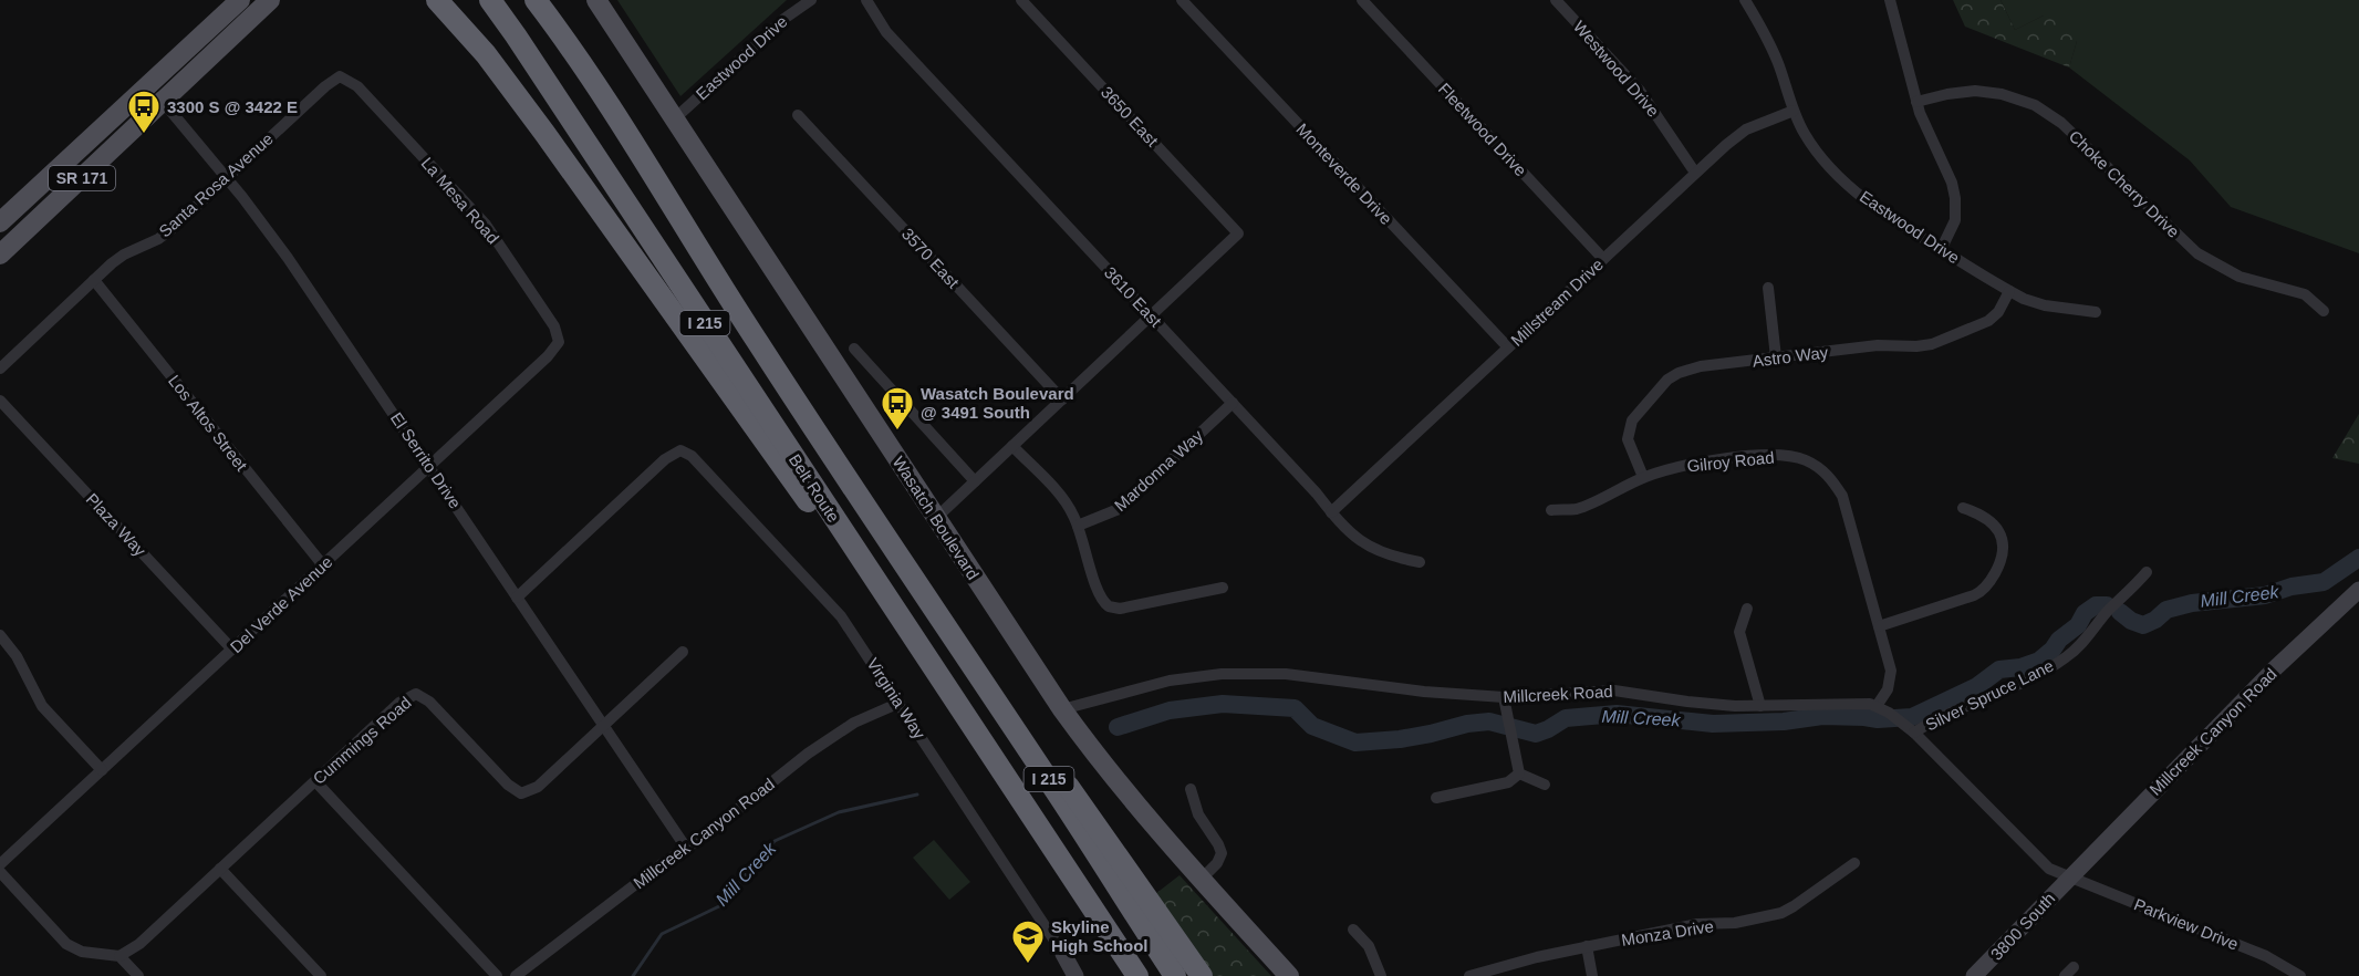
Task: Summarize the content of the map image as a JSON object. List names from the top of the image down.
{
  "streets": {
    "highway": ["I 215", "Belt Route"],
    "main road": ["SR 171", "Wasatch Boulevard"],
    "street": [
      "Eastwood Drive",
      "Westwood Drive",
      "3650 East",
      "Fleetwood Drive",
      "Monteverde Drive",
      "Choke Cherry Drive",
      "Santa Rosa Avenue",
      "La Mesa Road",
      "3570 East",
      "3610 East",
      "Millstream Drive",
      "Astro Way",
      "Los Altos Street",
      "El Serrito Drive",
      "Gilroy Road",
      "Mardonna Way",
      "Plaza Way",
      "Del Verde Avenue",
      "Millcreek Road",
      "Silver Spruce Lane",
      "Virginia Way",
      "Millcreek Canyon Road",
      "Cummings Road",
      "Parkview Drive",
      "3800 South",
      "Monza Drive"
    ]
  },
  "crossings": [
    ["Eastwood Drive", "Millstream Drive"],
    ["Eastwood Drive", "Astro Way"],
    ["Eastwood Drive", "Wasatch Boulevard"],
    ["Westwood Drive", "Millstream Drive"],
    ["3650 East", "3610 East"],
    ["Fleetwood Drive", "Millstream Drive"],
    ["Monteverde Drive", "Millstream Drive"],
    ["SR 171", "El Serrito Drive"],
    ["Santa Rosa Avenue", "La Mesa Road"],
    ["Santa Rosa Avenue", "Los Altos Street"],
    ["Santa Rosa Avenue", "El Serrito Drive"],
    ["La Mesa Road", "Del Verde Avenue"],
    ["3610 East", "Millstream Drive"],
    ["3610 East", "Mardonna Way"],
    ["Astro Way", "Gilroy Road"],
    ["Los Altos Street", "Del Verde Avenue"],
    ["El Serrito Drive", "Del Verde Avenue"],
    ["El Serrito Drive", "Virginia Way"],
    ["El Serrito Drive", "Millcreek Canyon Road"],
    ["El Serrito Drive", "Cummings Road"],
    ["Gilroy Road", "Millcreek Road"],
    ["Wasatch Boulevard", "Millcreek Road"],
    ["Plaza Way", "Del Verde Avenue"],
    ["Millcreek Road", "Silver Spruce Lane"],
    ["Millcreek Road", "Millcreek Canyon Road"],
    ["Millcreek Road", "Parkview Drive"],
    ["Millcreek Road", "3800 South"],
    ["Virginia Way", "Millcreek Canyon Road"],
    ["Millcreek Canyon Road", "Parkview Drive"],
    ["Millcreek Canyon Road", "3800 South"],
    ["Parkview Drive", "3800 South"]
  ],
  "water": ["Mill Creek"],
  "places": {
    "bus stop": ["3300 S @ 3422 E", "Wasatch Boulevard @ 3491 South"],
    "school or university": ["Skyline High School"]
  }
}
